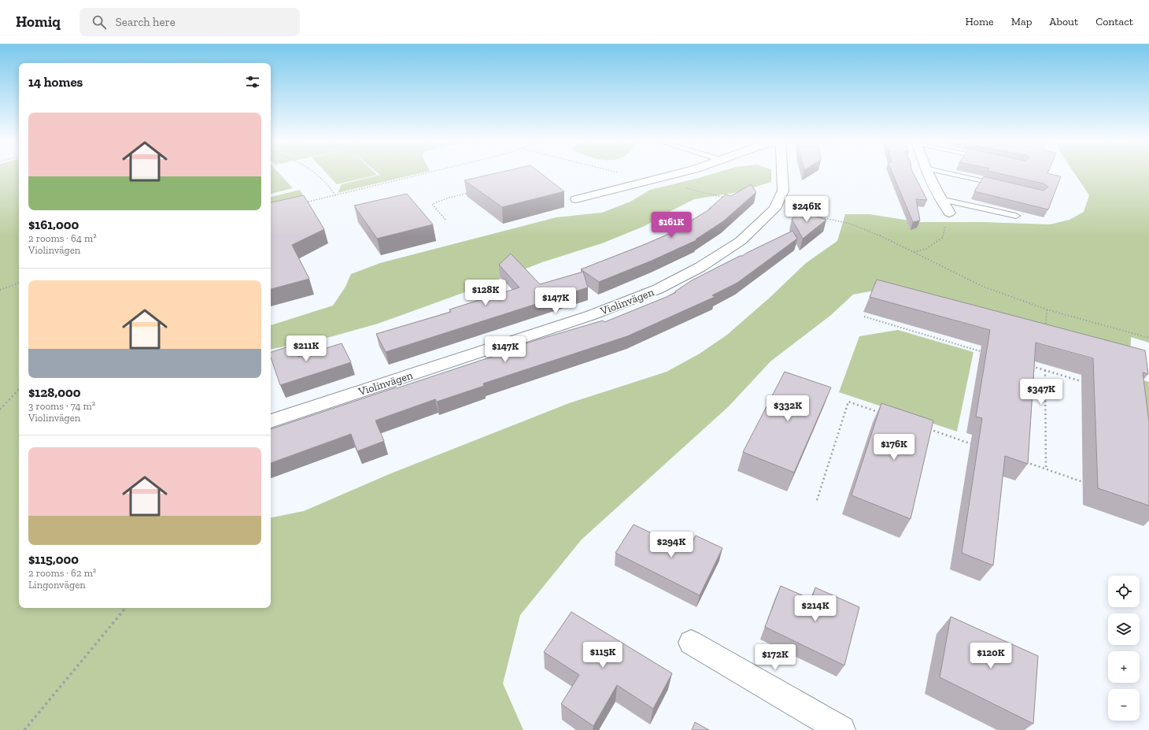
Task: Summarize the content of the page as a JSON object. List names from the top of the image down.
{
  "streets": {
    "street": ["Violinvägen"]
  },
  "page": {
    "header": "Homiq",
    "search": "Search here",
    "nav": [
      "Home",
      "Map",
      "About",
      "Contact"
    ],
    "heading": "14 homes",
    "list": [
      {
        "name": "$161,000",
        "note": "2 rooms · 64 m² · Violinvägen"
      },
      {
        "name": "$128,000",
        "note": "3 rooms · 74 m² · Violinvägen"
      },
      {
        "name": "$115,000",
        "note": "2 rooms · 62 m² · Lingonvägen"
      }
    ],
    "price": [
      "$246K",
      "$161K",
      "$128K",
      "$147K",
      "$211K",
      "$147K",
      "$347K",
      "$332K",
      "$176K",
      "$294K",
      "$214K",
      "$115K",
      "$120K",
      "$172K"
    ],
    "map_buttons": ["+", "−"]
  }
}
